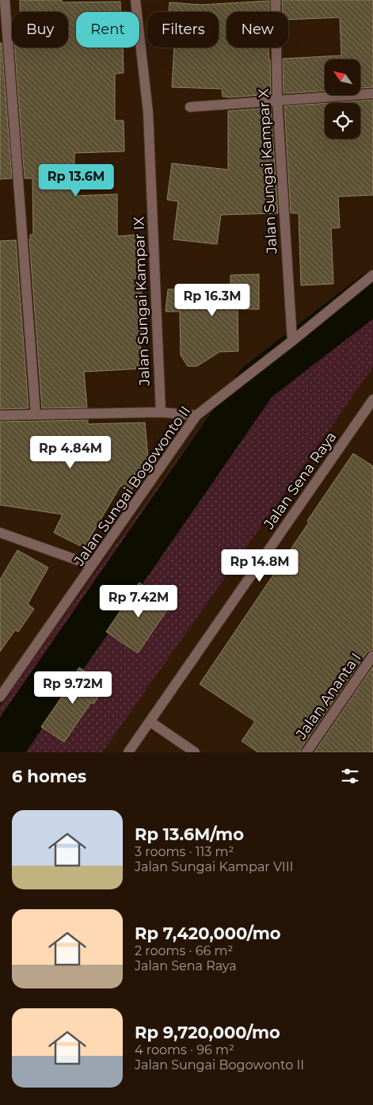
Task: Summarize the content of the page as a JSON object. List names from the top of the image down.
{
  "streets": {
    "street": [
      "Jalan Sungai Kampar X",
      "Jalan Sungai Kampar IX",
      "Jalan Sena Raya",
      "Jalan Sungai Bogowonto II",
      "Jalan Ananta I"
    ]
  },
  "crossings": [
    ["Jalan Sungai Kampar X", "Jalan Sungai Bogowonto II"]
  ],
  "north": "top left",
  "page": {
    "chip": [
      "Buy",
      "Rent",
      "Filters",
      "New"
    ],
    "price": [
      "Rp 13.6M",
      "Rp 16.3M",
      "Rp 4.84M",
      "Rp 14.8M",
      "Rp 7.42M",
      "Rp 9.72M"
    ],
    "heading": "6 homes",
    "list": [
      {
        "name": "Rp 13.6M/mo",
        "note": "3 rooms · 113 m² · Jalan Sungai Kampar VIII"
      },
      {
        "name": "Rp 7,420,000/mo",
        "note": "2 rooms · 66 m² · Jalan Sena Raya"
      },
      {
        "name": "Rp 9,720,000/mo",
        "note": "4 rooms · 96 m² · Jalan Sungai Bogowonto II"
      }
    ]
  }
}
